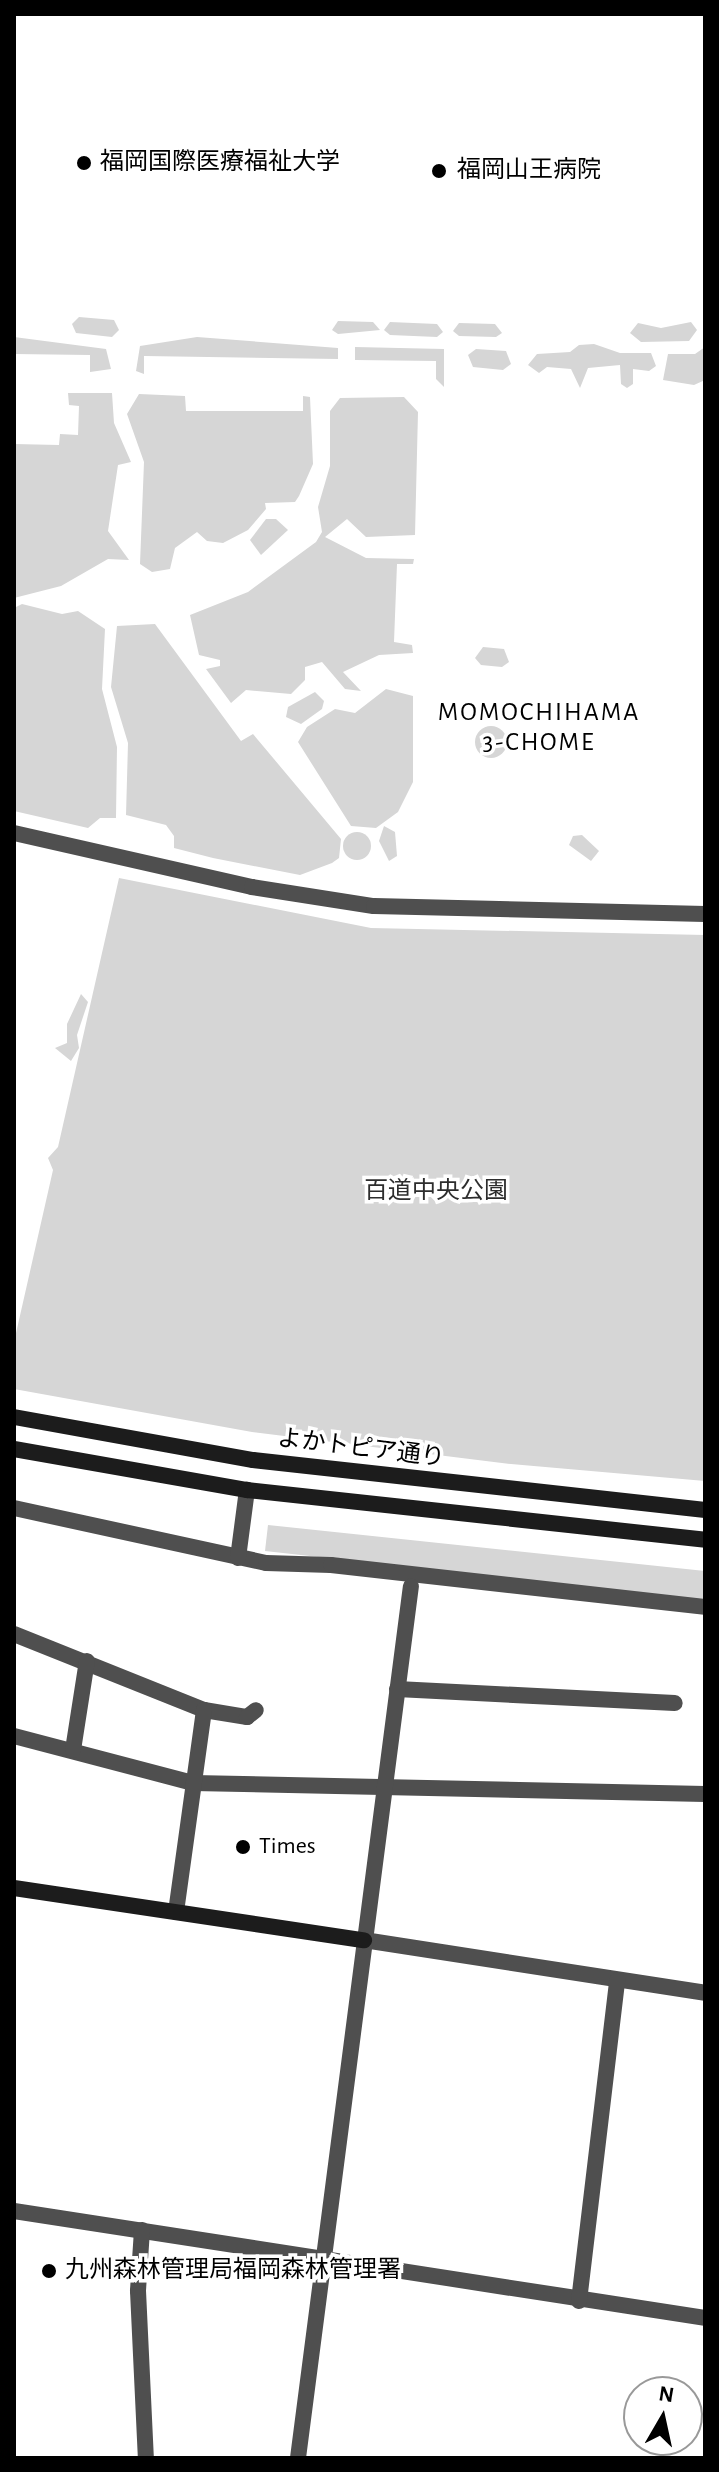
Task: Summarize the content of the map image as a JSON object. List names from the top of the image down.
{
  "streets": {
    "street": ["よかトピア通り"]
  },
  "districts": ["MOMOCHIHAMA 3-CHOME"],
  "parks": ["百道中央公園"],
  "places": [
    "福岡国際医療福祉大学",
    "福岡山王病院",
    "Times",
    "九州森林管理局福岡森林管理署"
  ],
  "north": "top"
}
